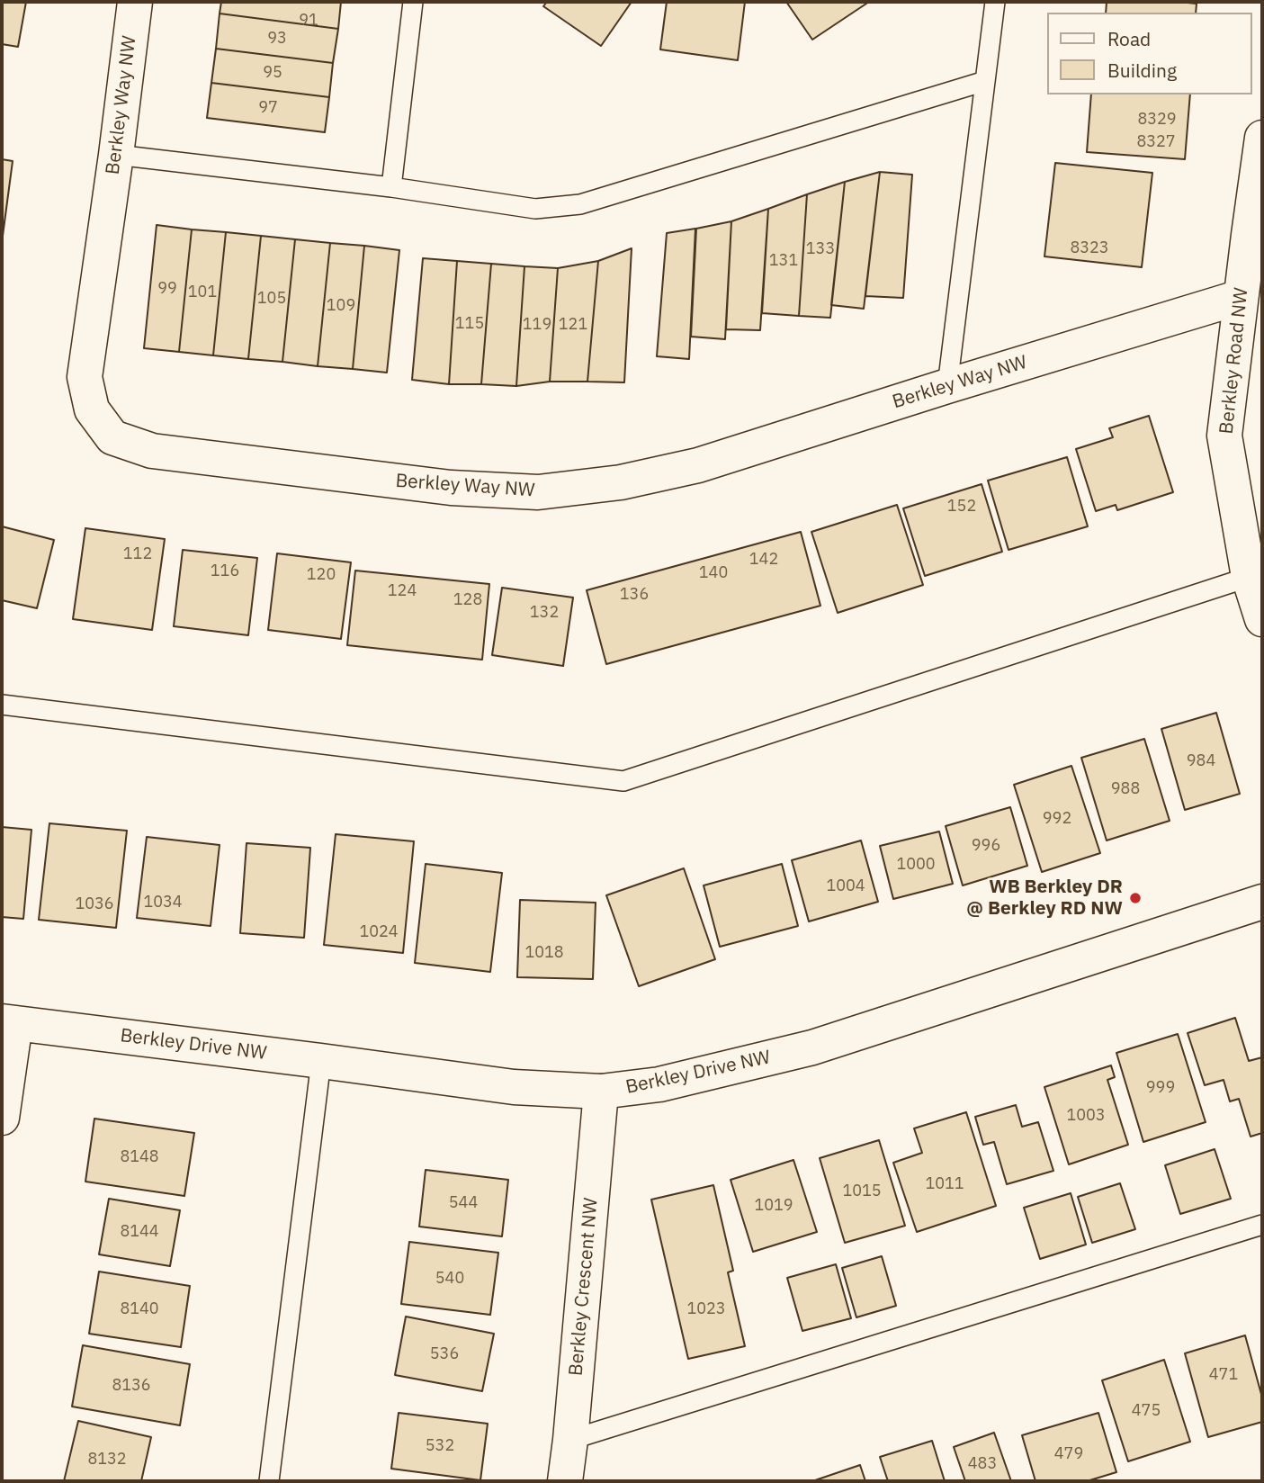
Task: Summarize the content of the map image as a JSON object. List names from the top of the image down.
{
  "streets": {
    "street": [
      "Berkley Way NW",
      "Berkley Road NW",
      "Berkley Drive NW",
      "Berkley Crescent NW"
    ]
  },
  "crossings": [
    ["Berkley Way NW", "Berkley Road NW"],
    ["Berkley Drive NW", "Berkley Crescent NW"]
  ],
  "places": ["WB Berkley DR @ Berkley RD NW"],
  "house_numbers": [
    "91",
    "93",
    "95",
    "97",
    "8329",
    "8327",
    "8323",
    "133",
    "131",
    "99",
    "101",
    "105",
    "109",
    "115",
    "119",
    "121",
    "152",
    "112",
    "142",
    "116",
    "140",
    "120",
    "124",
    "136",
    "128",
    "132",
    "984",
    "988",
    "992",
    "996",
    "1000",
    "1004",
    "1034",
    "1036",
    "1024",
    "1018",
    "999",
    "1003",
    "8148",
    "1011",
    "1015",
    "544",
    "1019",
    "8144",
    "540",
    "8140",
    "1023",
    "536",
    "471",
    "8136",
    "475",
    "532",
    "479",
    "8132",
    "483"
  ],
  "legend": ["Road", "Building"]
}
